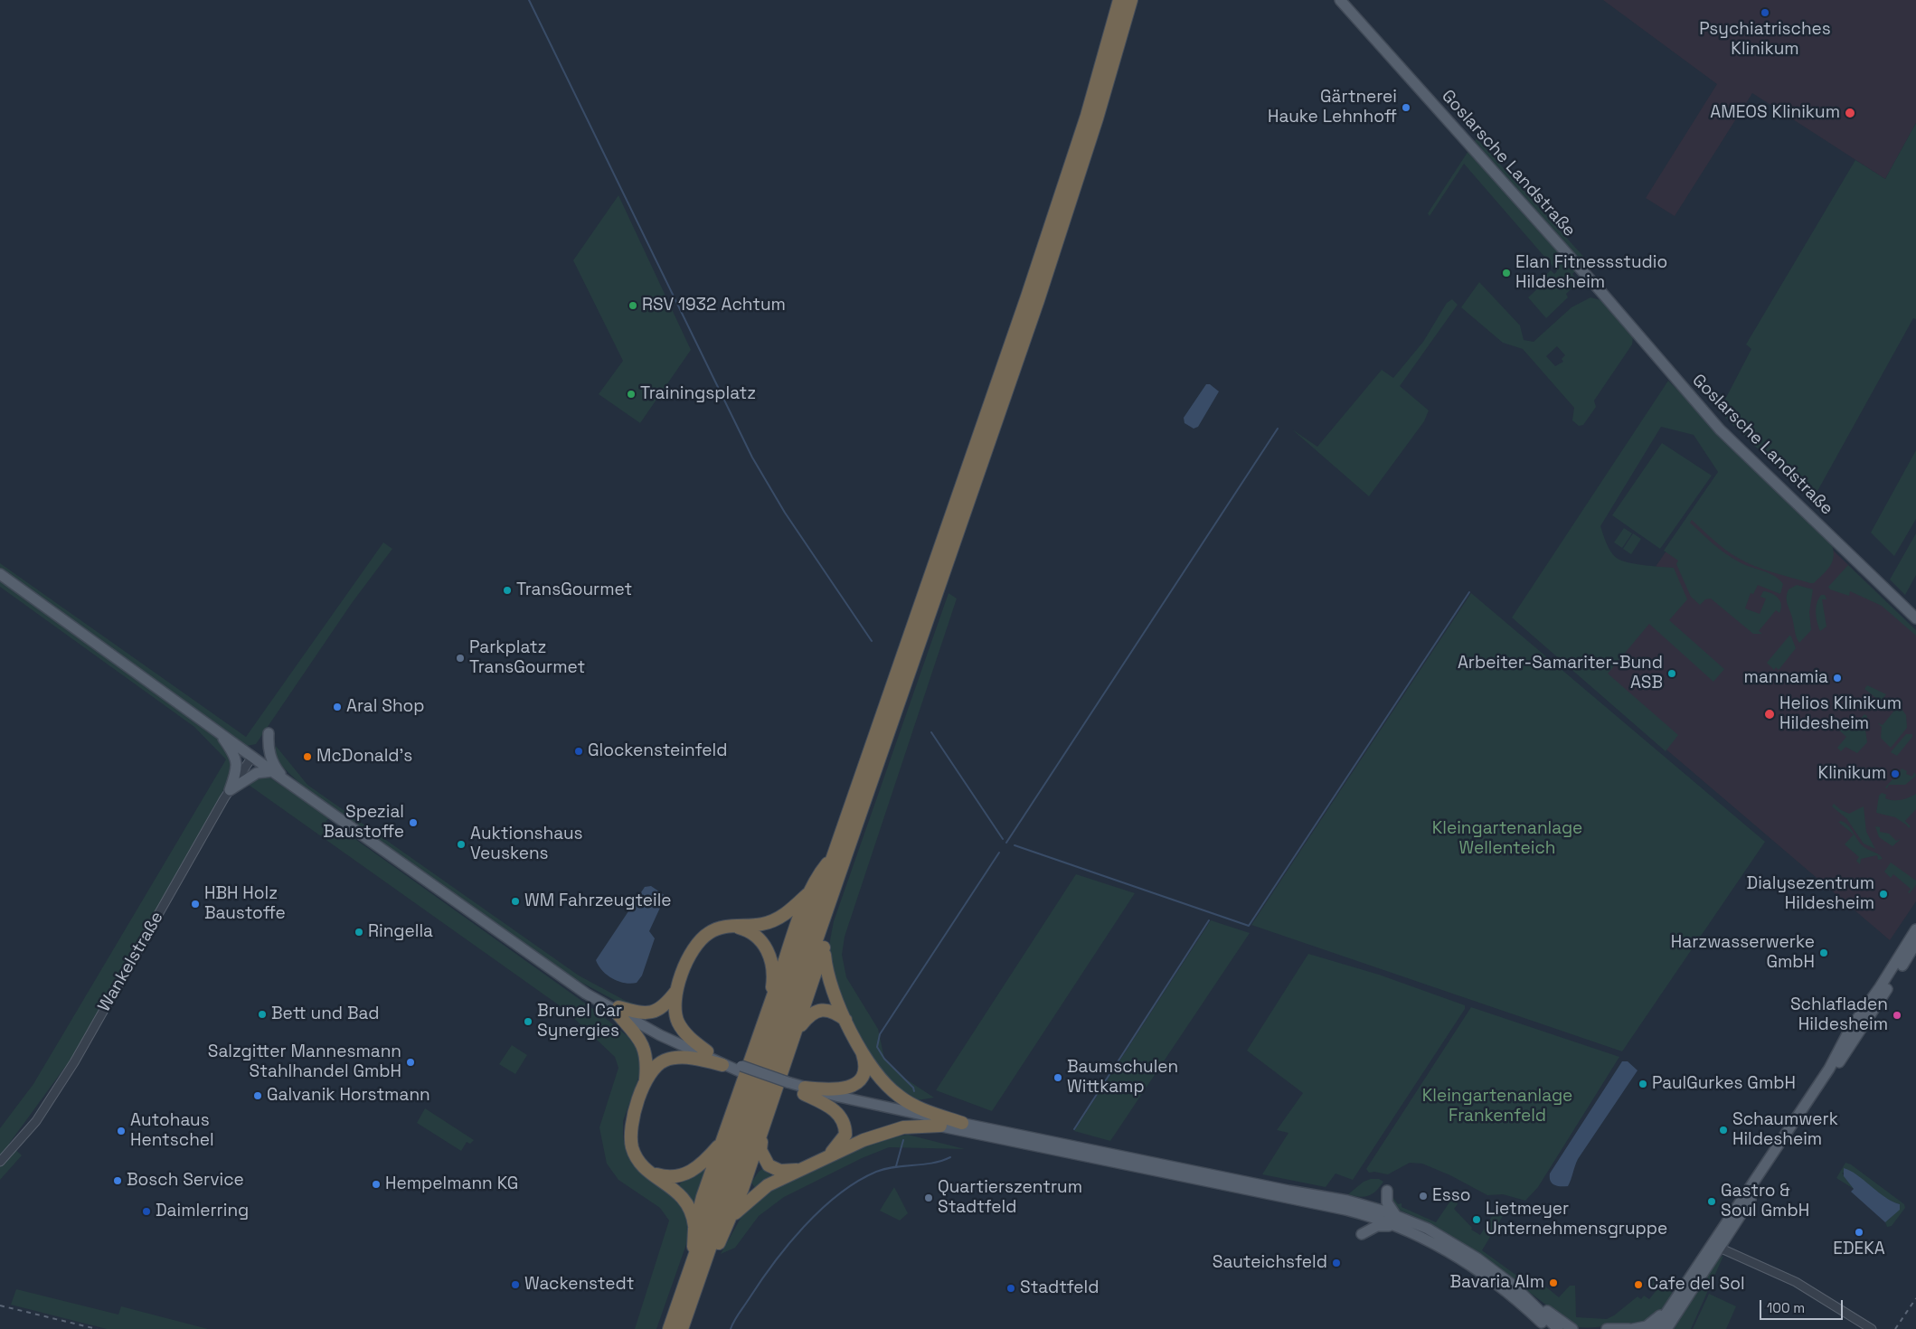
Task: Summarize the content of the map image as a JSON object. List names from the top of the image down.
{
  "streets": {
    "main road": ["Goslarsche Landstraße"],
    "street": ["Wankelstraße"]
  },
  "parks": ["Kleingartenanlage Wellenteich", "Kleingartenanlage Frankenfeld"],
  "places": [
    "Psychiatrisches Klinikum",
    "Gärtnerei Hauke Lehnhoff",
    "AMEOS Klinikum",
    "Elan Fitnessstudio Hildesheim",
    "RSV 1932 Achtum",
    "Trainingsplatz",
    "TransGourmet",
    "Parkplatz TransGourmet",
    "Arbeiter-Samariter-Bund ASB",
    "mannamia",
    "Aral Shop",
    "Helios Klinikum Hildesheim",
    "Glockensteinfeld",
    "McDonald's",
    "Klinikum",
    "Spezial Baustoffe",
    "Auktionshaus Veuskens",
    "Dialysezentrum Hildesheim",
    "WM Fahrzeugteile",
    "HBH Holz Baustoffe",
    "Ringella",
    "Harzwasserwerke GmbH",
    "Bett und Bad",
    "Schlafladen Hildesheim",
    "Brunel Car Synergies",
    "Salzgitter Mannesmann Stahlhandel GmbH",
    "Baumschulen Wittkamp",
    "PaulGurkes GmbH",
    "Galvanik Horstmann",
    "Schaumwerk Hildesheim",
    "Autohaus Hentschel",
    "Bosch Service",
    "Hempelmann KG",
    "Esso",
    "Quartierszentrum Stadtfeld",
    "Gastro & Soul GmbH",
    "Daimlerring",
    "Lietmeyer Unternehmensgruppe",
    "EDEKA",
    "Sauteichsfeld",
    "Bavaria Alm",
    "Wackenstedt",
    "Cafe del Sol",
    "Stadtfeld"
  ],
  "scale_bar": "100 m"
}
